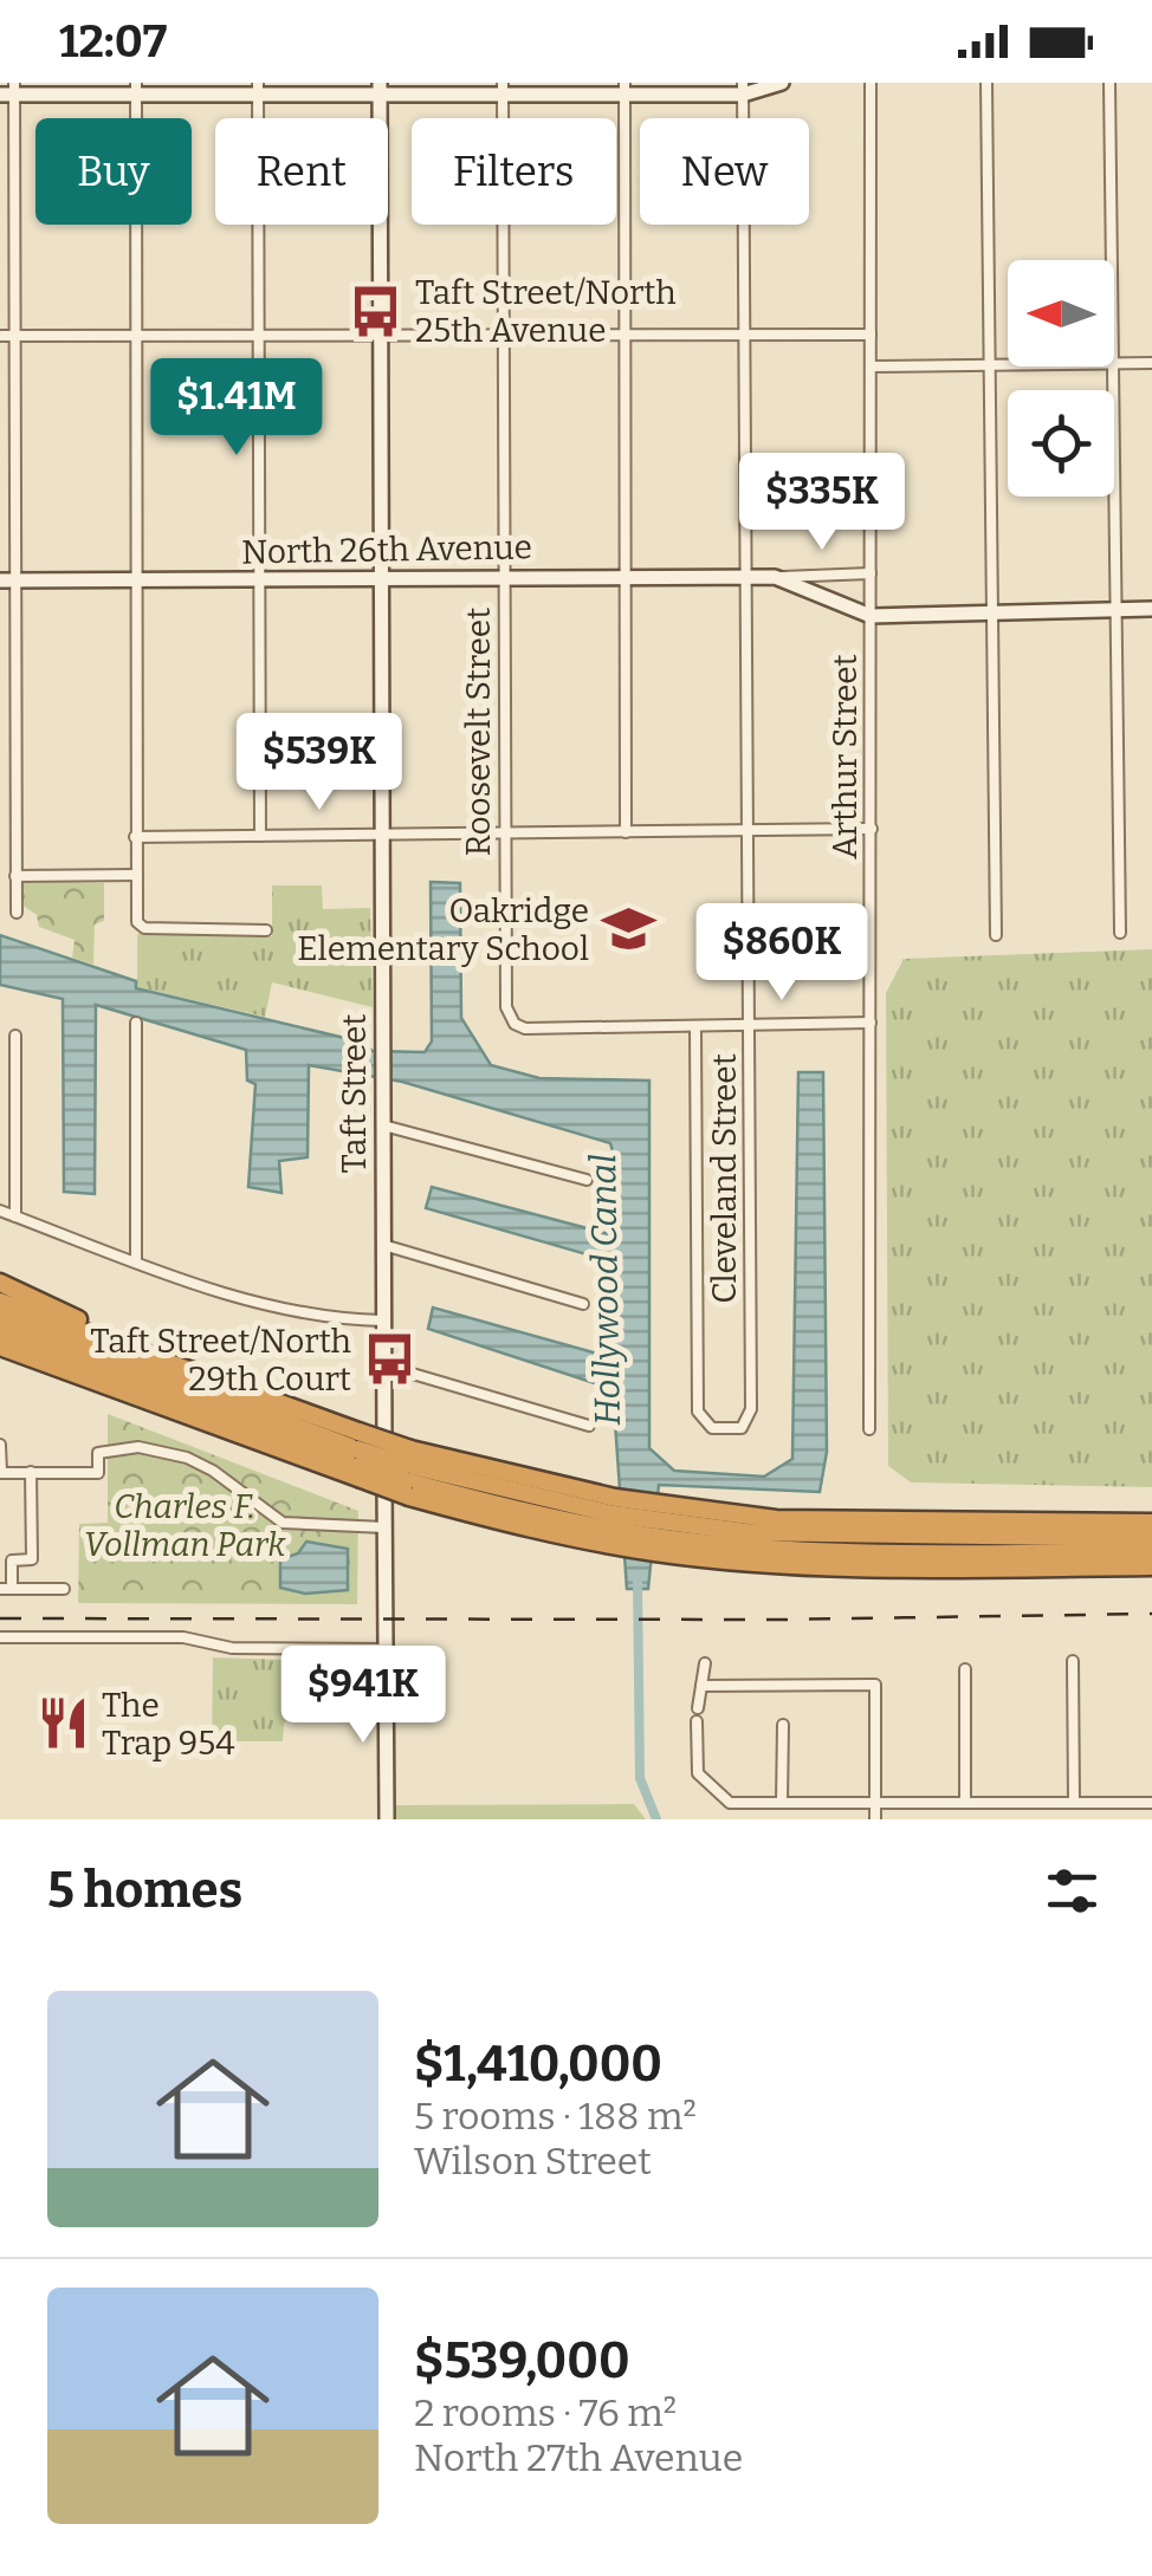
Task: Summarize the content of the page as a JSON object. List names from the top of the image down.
{
  "streets": {
    "street": [
      "North 26th Avenue",
      "Roosevelt Street",
      "Arthur Street",
      "Taft Street",
      "Cleveland Street"
    ]
  },
  "crossings": [
    ["North 26th Avenue", "Roosevelt Street"],
    ["North 26th Avenue", "Arthur Street"],
    ["North 26th Avenue", "Taft Street"],
    ["North 26th Avenue", "Cleveland Street"],
    ["Roosevelt Street", "Cleveland Street"]
  ],
  "water": ["Hollywood Canal"],
  "parks": ["Charles F. Vollman Park"],
  "places": {
    "bus stop": ["Taft Street/North 25th Avenue", "Taft Street/North 29th Court"],
    "school or university": ["Oakridge Elementary School"],
    "restaurant": ["The Trap 954"]
  },
  "north": "left",
  "page": {
    "status": "12:07",
    "chip": [
      "Buy",
      "Rent",
      "Filters",
      "New"
    ],
    "price": [
      "$1.41M",
      "$335K",
      "$539K",
      "$860K",
      "$941K"
    ],
    "heading": "5 homes",
    "list": [
      {
        "name": "$1,410,000",
        "note": "5 rooms · 188 m² · Wilson Street"
      },
      {
        "name": "$539,000",
        "note": "2 rooms · 76 m² · North 27th Avenue"
      }
    ]
  }
}
